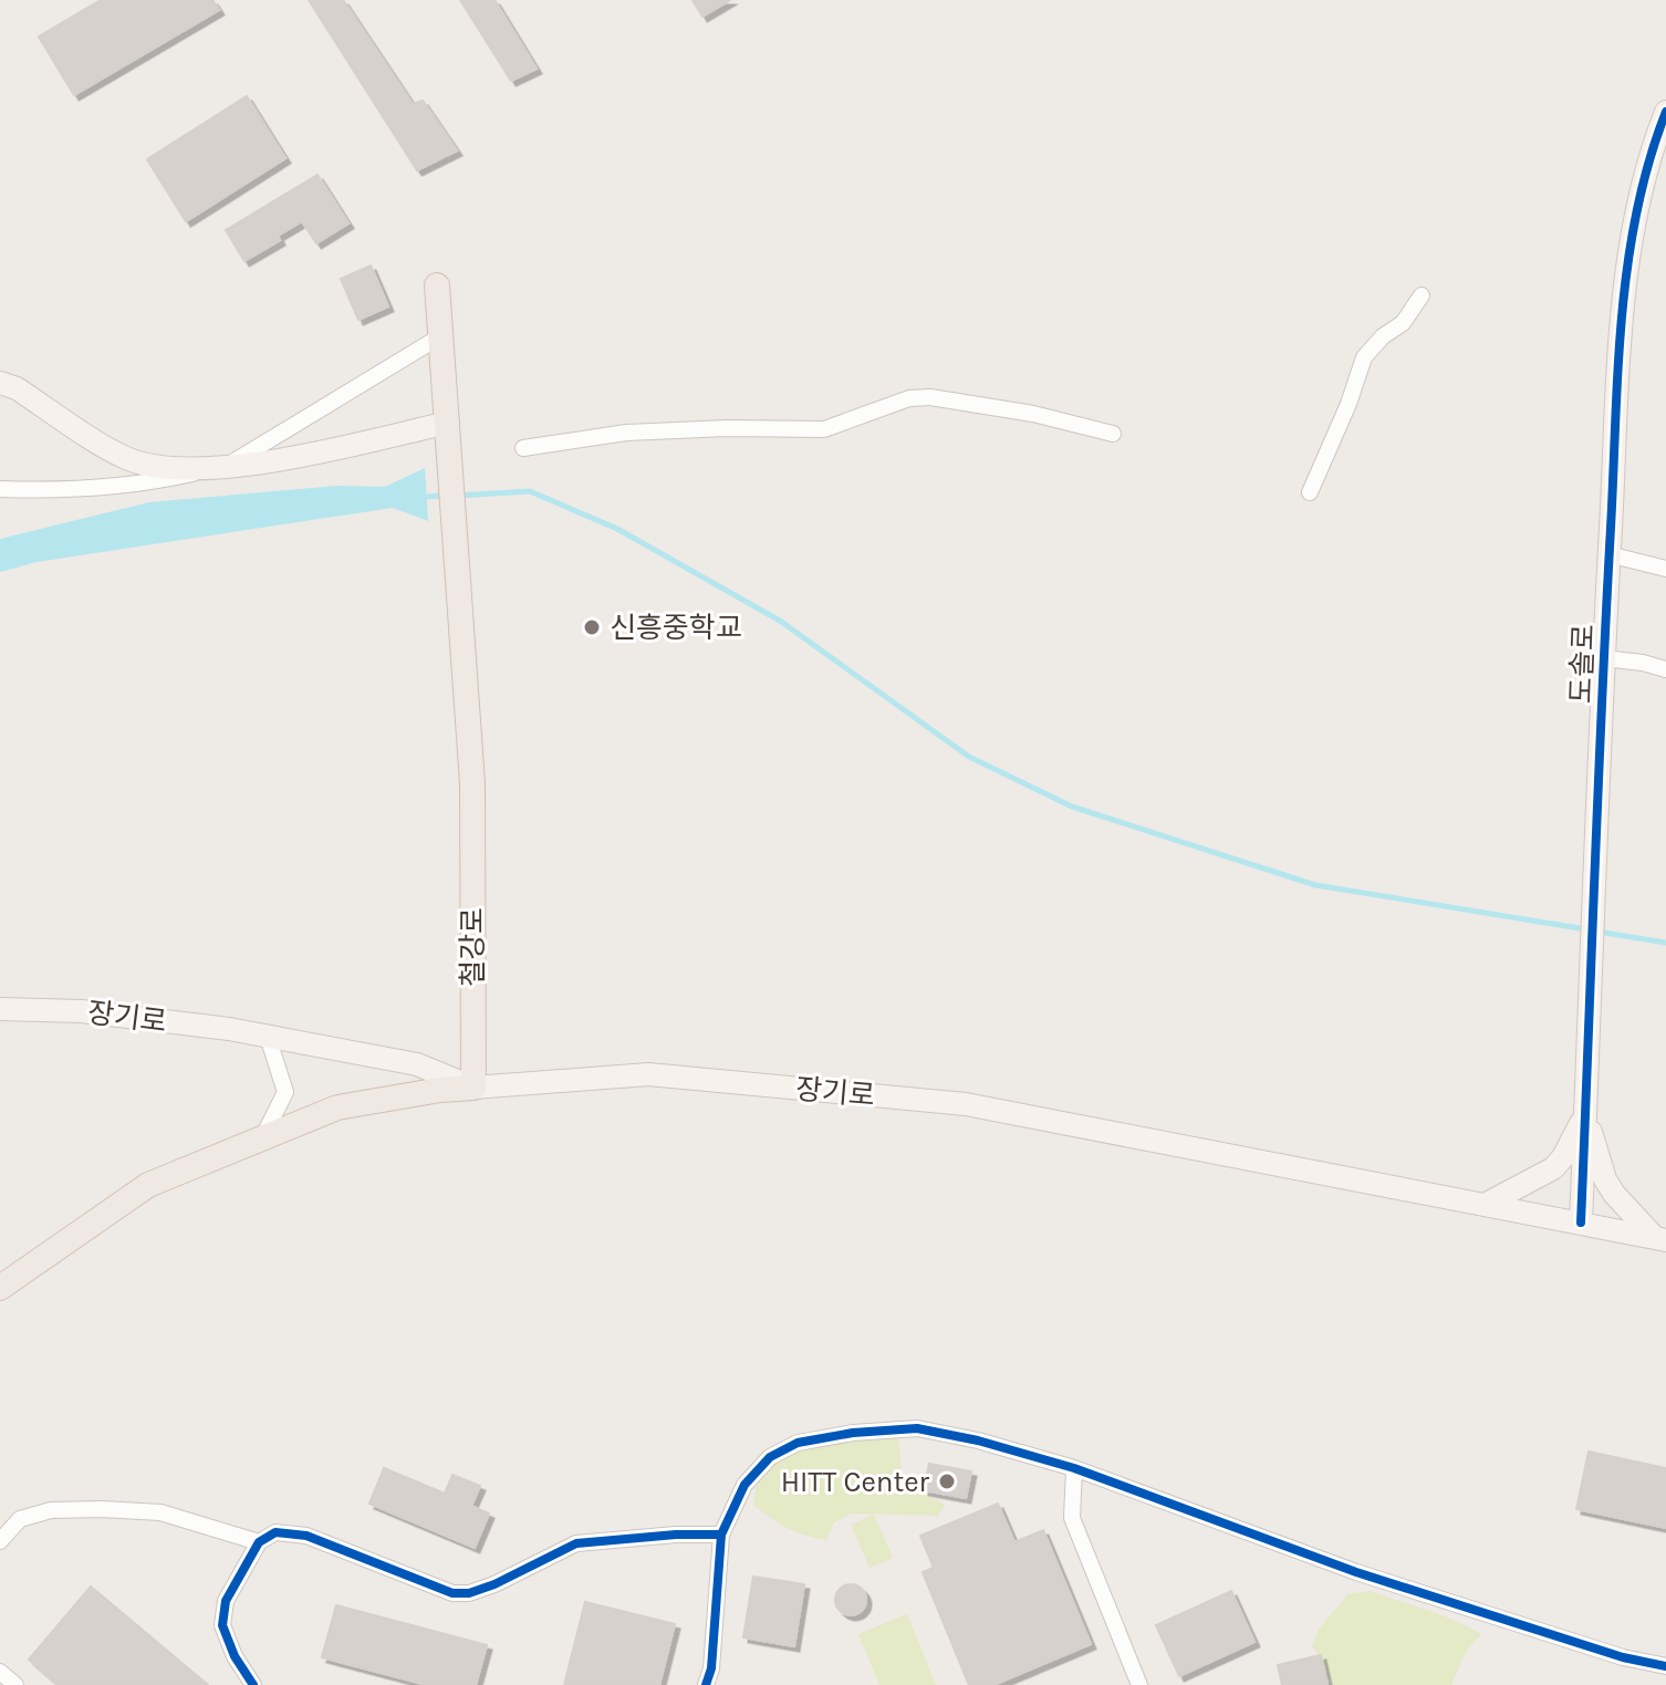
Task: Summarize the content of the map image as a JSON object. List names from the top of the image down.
{
  "streets": {
    "main road": ["도솔로", "철강로", "장기로"]
  },
  "crossings": [
    ["도솔로", "장기로"],
    ["철강로", "장기로"]
  ],
  "places": ["신흥중학교", "HITT Center"]
}
